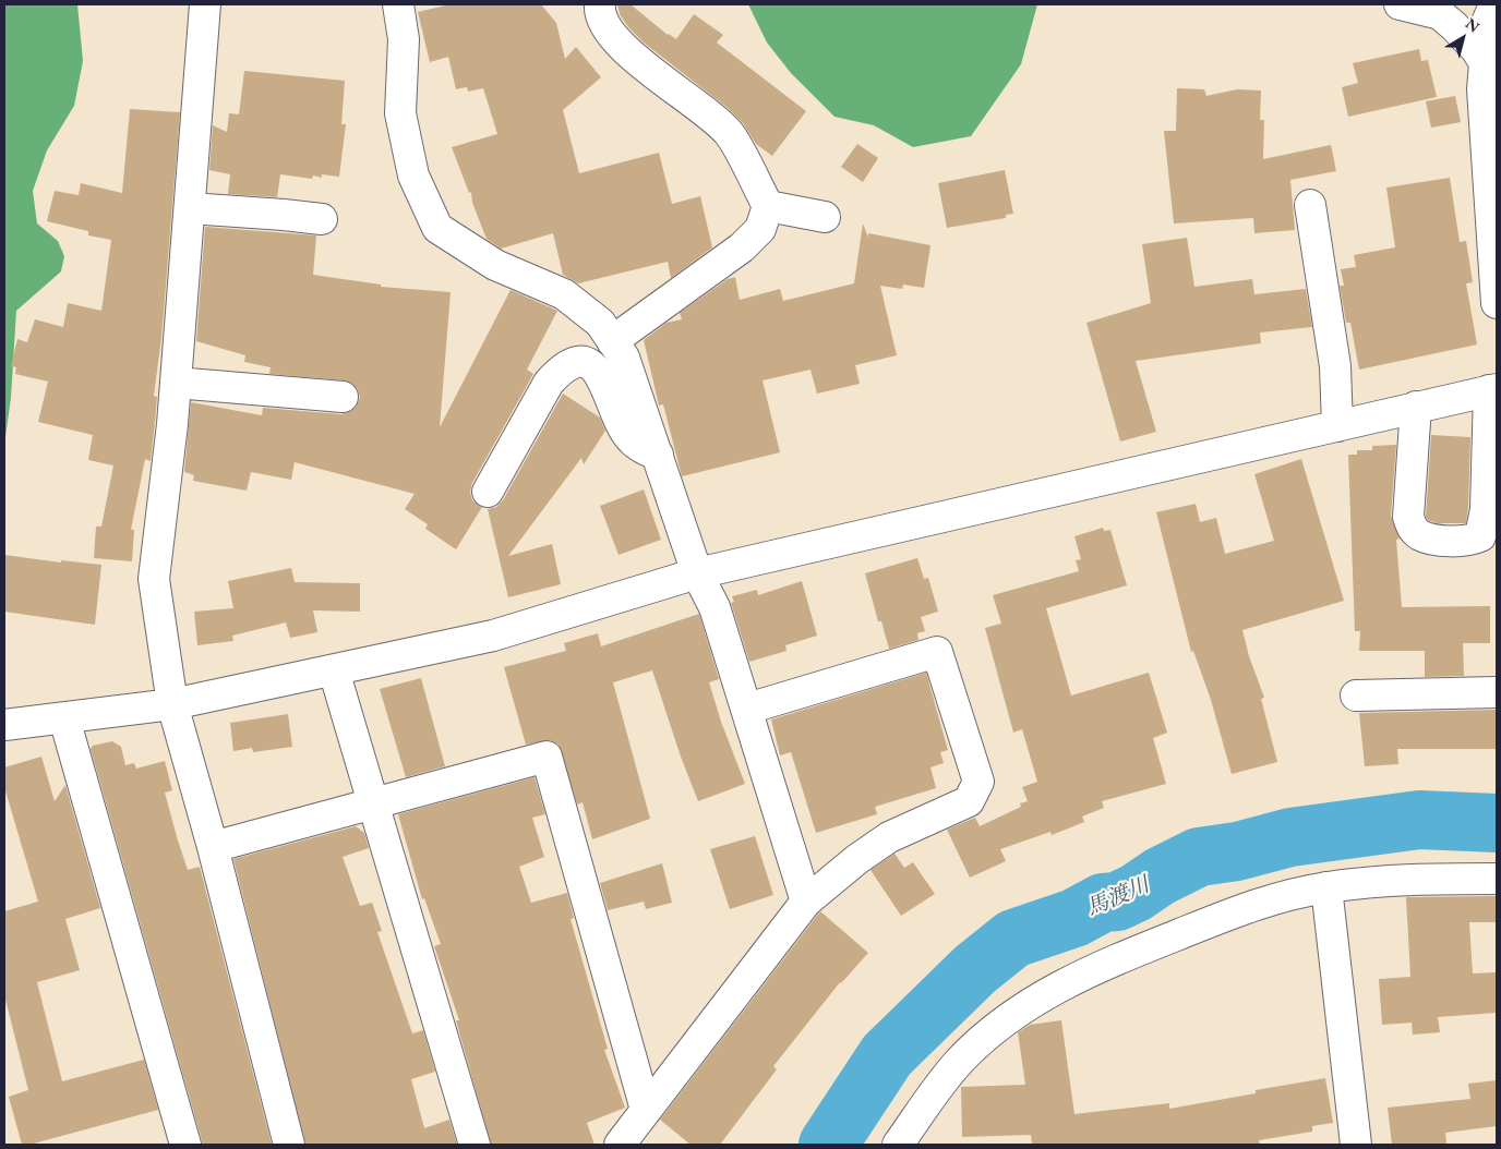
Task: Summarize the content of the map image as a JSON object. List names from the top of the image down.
{
  "water": ["馬渡川"],
  "north": "top right"
}
